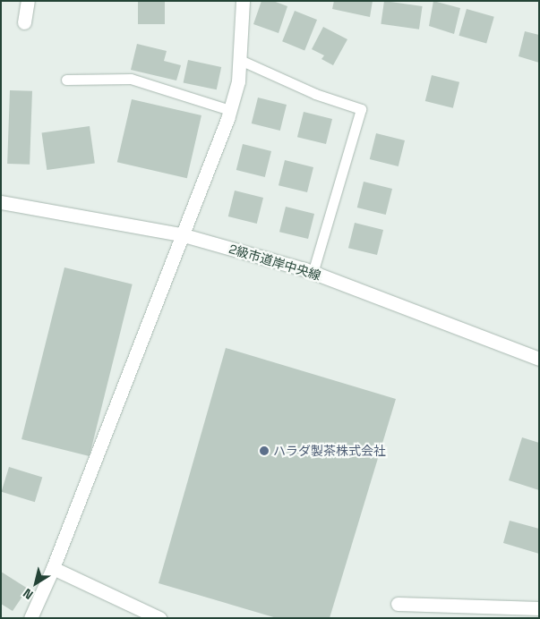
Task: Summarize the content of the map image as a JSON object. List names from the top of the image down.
{
  "streets": {
    "street": ["2級市道岸中央線"]
  },
  "places": ["ハラダ製茶株式会社"],
  "north": "bottom left"
}
